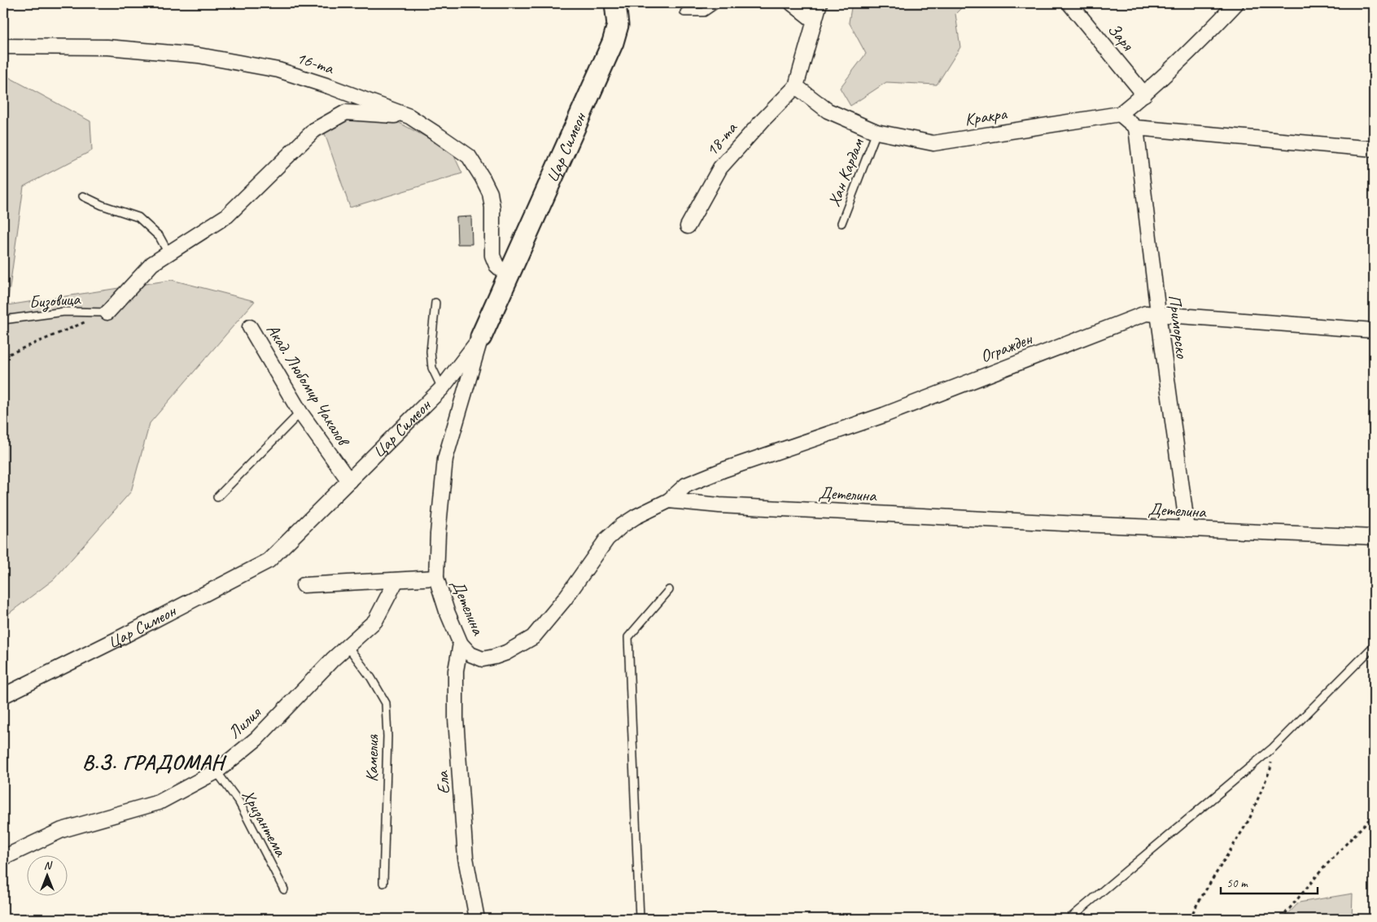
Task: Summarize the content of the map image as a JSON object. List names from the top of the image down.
{
  "streets": {
    "street": [
      "Заря",
      "16-та",
      "Кракра",
      "18-та",
      "Цар Симеон",
      "Приморско",
      "Огражден",
      "Акад. Любомир Чакалов",
      "Детелина",
      "Лилия",
      "Ела"
    ],
    "lane": [
      "Хан Кардам",
      "Бизовица",
      "Камелия",
      "Хризантема"
    ]
  },
  "crossings": [
    ["Заря", "Кракра"],
    ["16-та", "Цар Симеон"],
    ["Кракра", "18-та"],
    ["Кракра", "Хан Кардам"],
    ["Цар Симеон", "Акад. Любомир Чакалов"],
    ["Цар Симеон", "Детелина"],
    ["Приморско", "Огражден"],
    ["Приморско", "Детелина"],
    ["Огражден", "Детелина"],
    ["Детелина", "Лилия"],
    ["Детелина", "Ела"],
    ["Лилия", "Камелия"],
    ["Лилия", "Хризантема"]
  ],
  "districts": ["В.З. ГРАДОМАН"],
  "scale_bar": "50 m",
  "north": "top"
}
